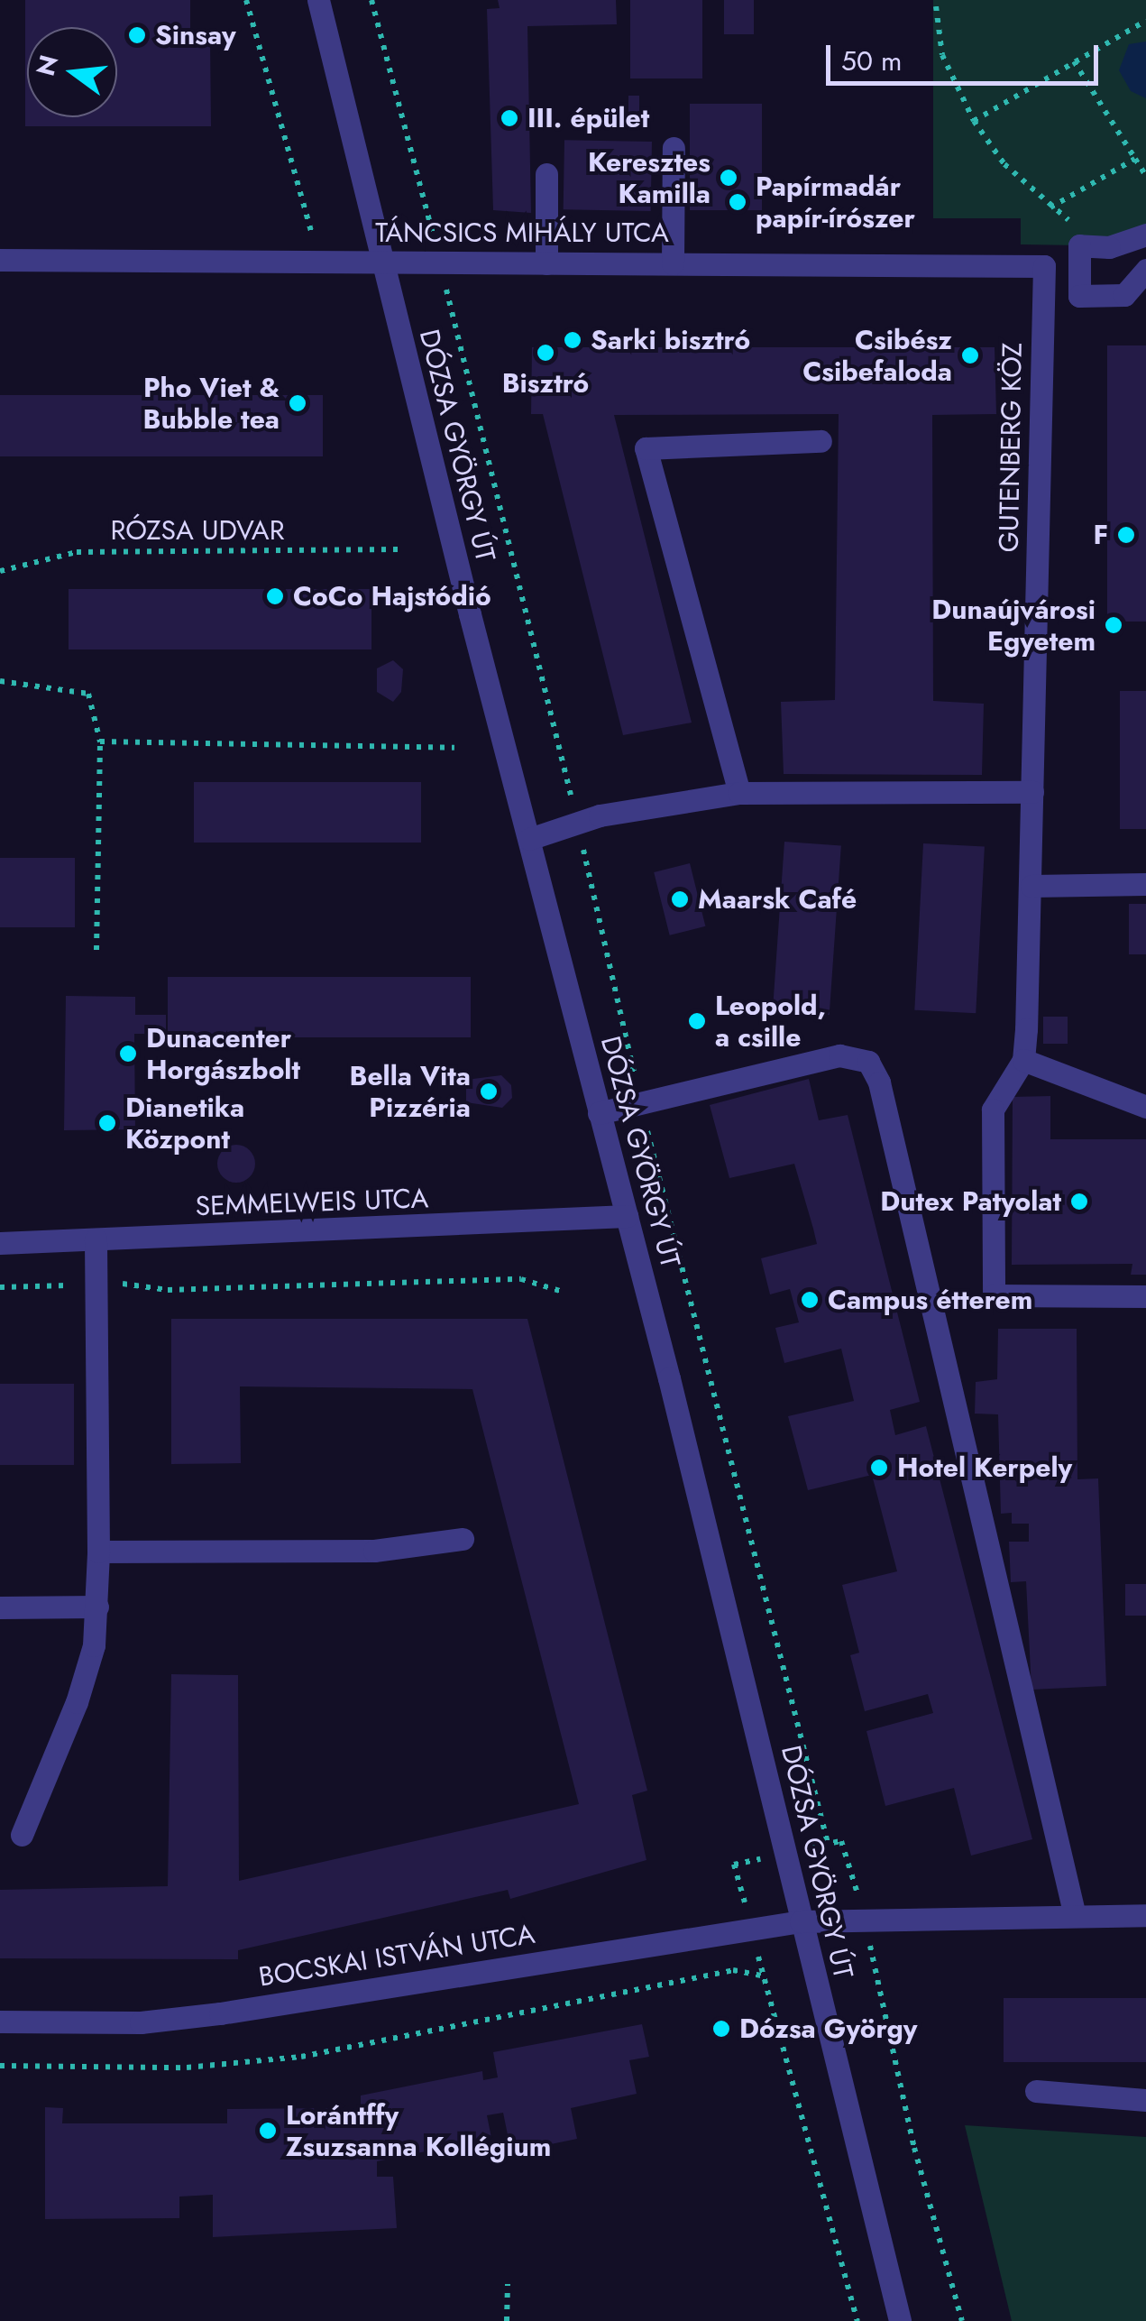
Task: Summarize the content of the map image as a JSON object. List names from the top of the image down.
{
  "streets": {
    "street": [
      "TÁNCSICS MIHÁLY UTCA",
      "DÓZSA GYÖRGY ÚT",
      "GUTENBERG KÖZ",
      "SEMMELWEIS UTCA",
      "BOCSKAI ISTVÁN UTCA"
    ],
    "path": ["RÓZSA UDVAR"]
  },
  "crossings": [
    ["TÁNCSICS MIHÁLY UTCA", "DÓZSA GYÖRGY ÚT"],
    ["TÁNCSICS MIHÁLY UTCA", "GUTENBERG KÖZ"],
    ["DÓZSA GYÖRGY ÚT", "SEMMELWEIS UTCA"],
    ["DÓZSA GYÖRGY ÚT", "BOCSKAI ISTVÁN UTCA"]
  ],
  "places": [
    "Sinsay",
    "III. épület",
    "Keresztes Kamilla",
    "Papírmadár papír-írószer",
    "Sarki bisztró",
    "Bisztró",
    "Csibész Csibefaloda",
    "Pho Viet & Bubble tea",
    "F",
    "CoCo Hajstódió",
    "Dunaújvárosi Egyetem",
    "Maarsk Café",
    "Leopold, a csille",
    "Dunacenter Horgászbolt",
    "Bella Vita Pizzéria",
    "Dianetika Központ",
    "Dutex Patyolat",
    "Campus étterem",
    "Hotel Kerpely",
    "Dózsa György",
    "Lorántffy Zsuzsanna Kollégium"
  ],
  "scale_bar": "50 m",
  "north": "left"
}
